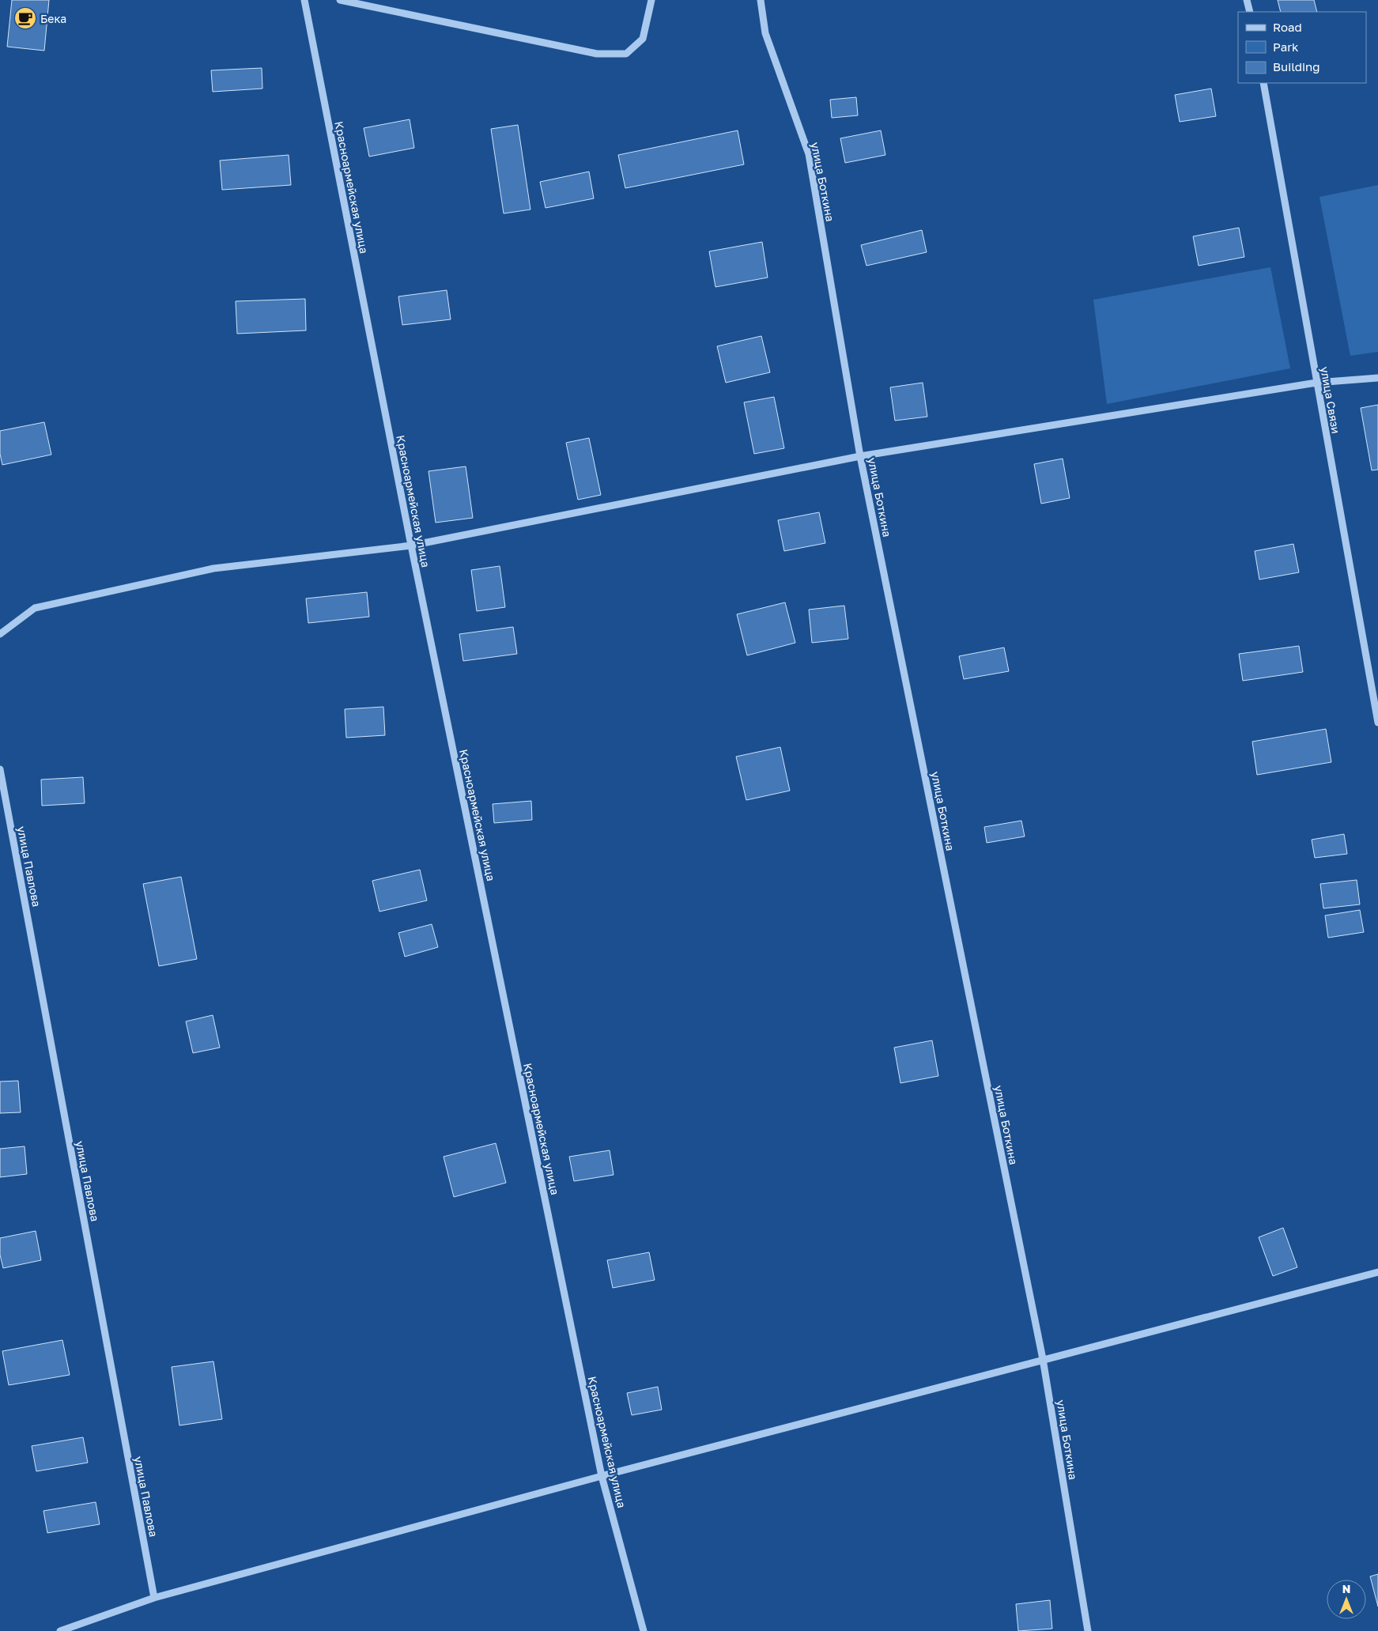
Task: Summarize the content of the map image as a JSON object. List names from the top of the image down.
{
  "streets": {
    "street": [
      "улица Боткина",
      "Красноармейская улица",
      "улица Связи",
      "улица Павлова"
    ]
  },
  "places": {
    "cafe": ["Бека"]
  },
  "legend": ["Road", "Park", "Building"],
  "north": "top"
}
